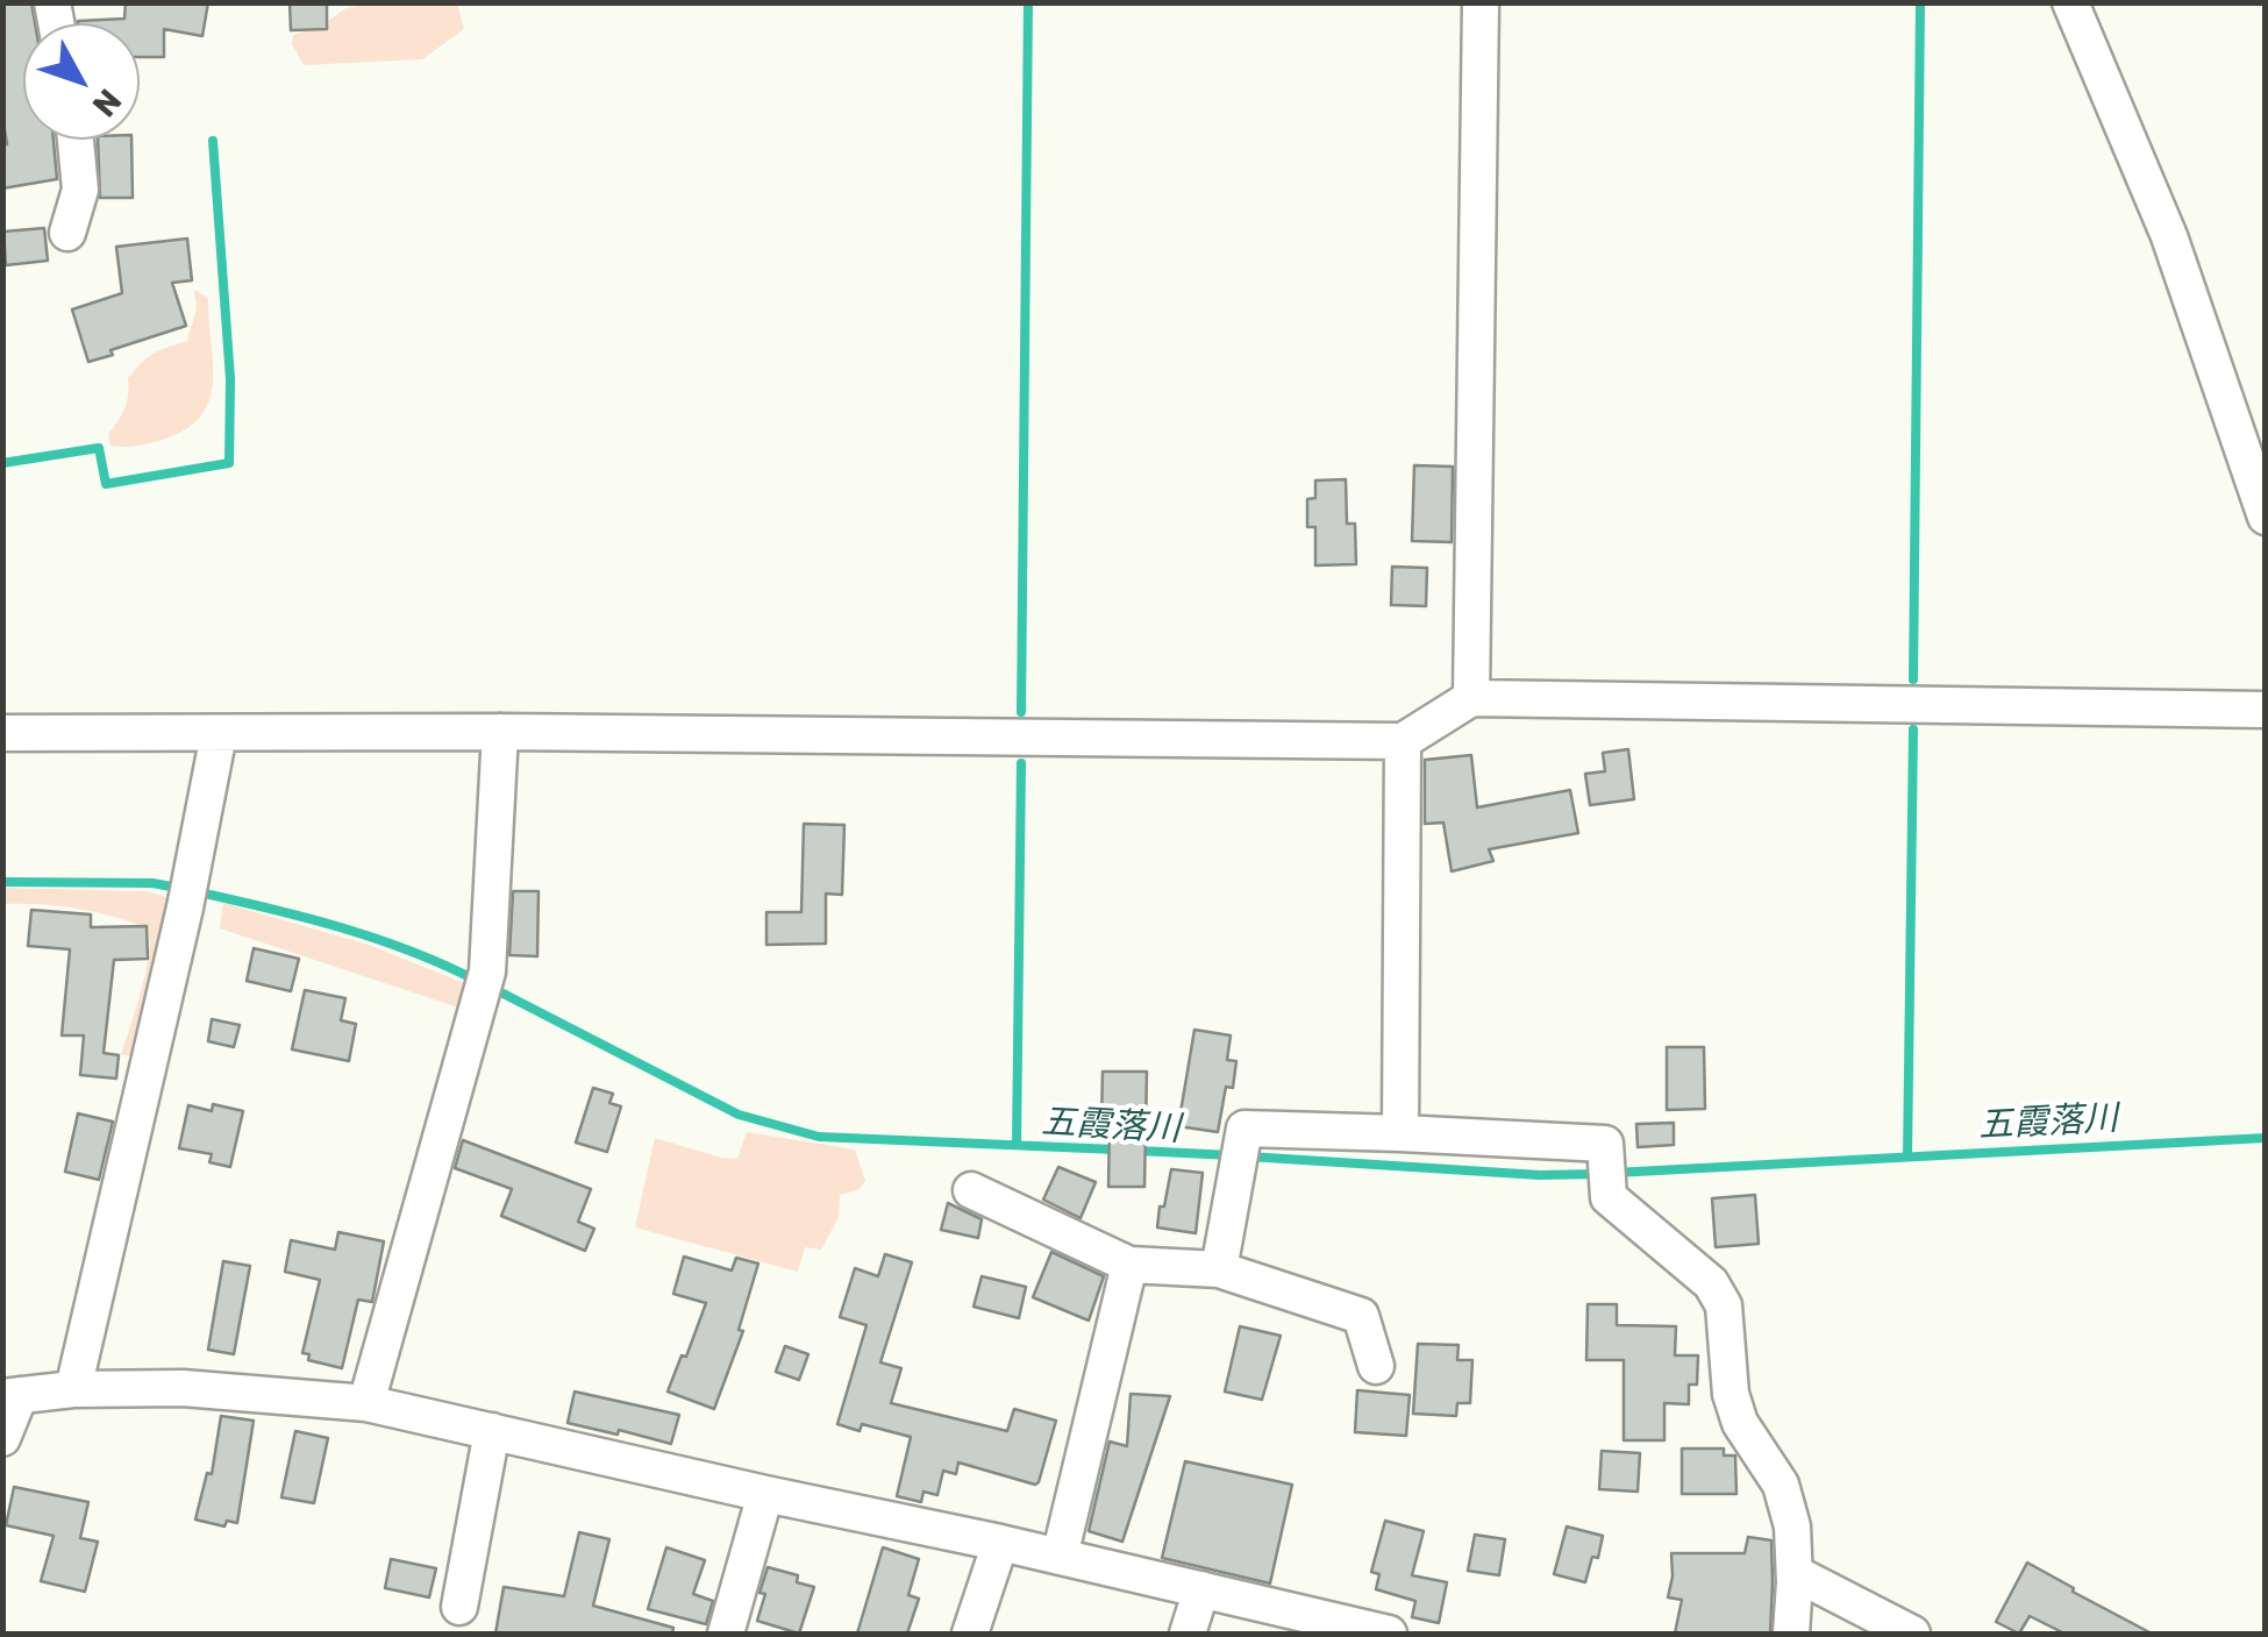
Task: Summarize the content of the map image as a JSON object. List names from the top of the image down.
{
  "water": ["五霞落川"],
  "north": "bottom right"
}
